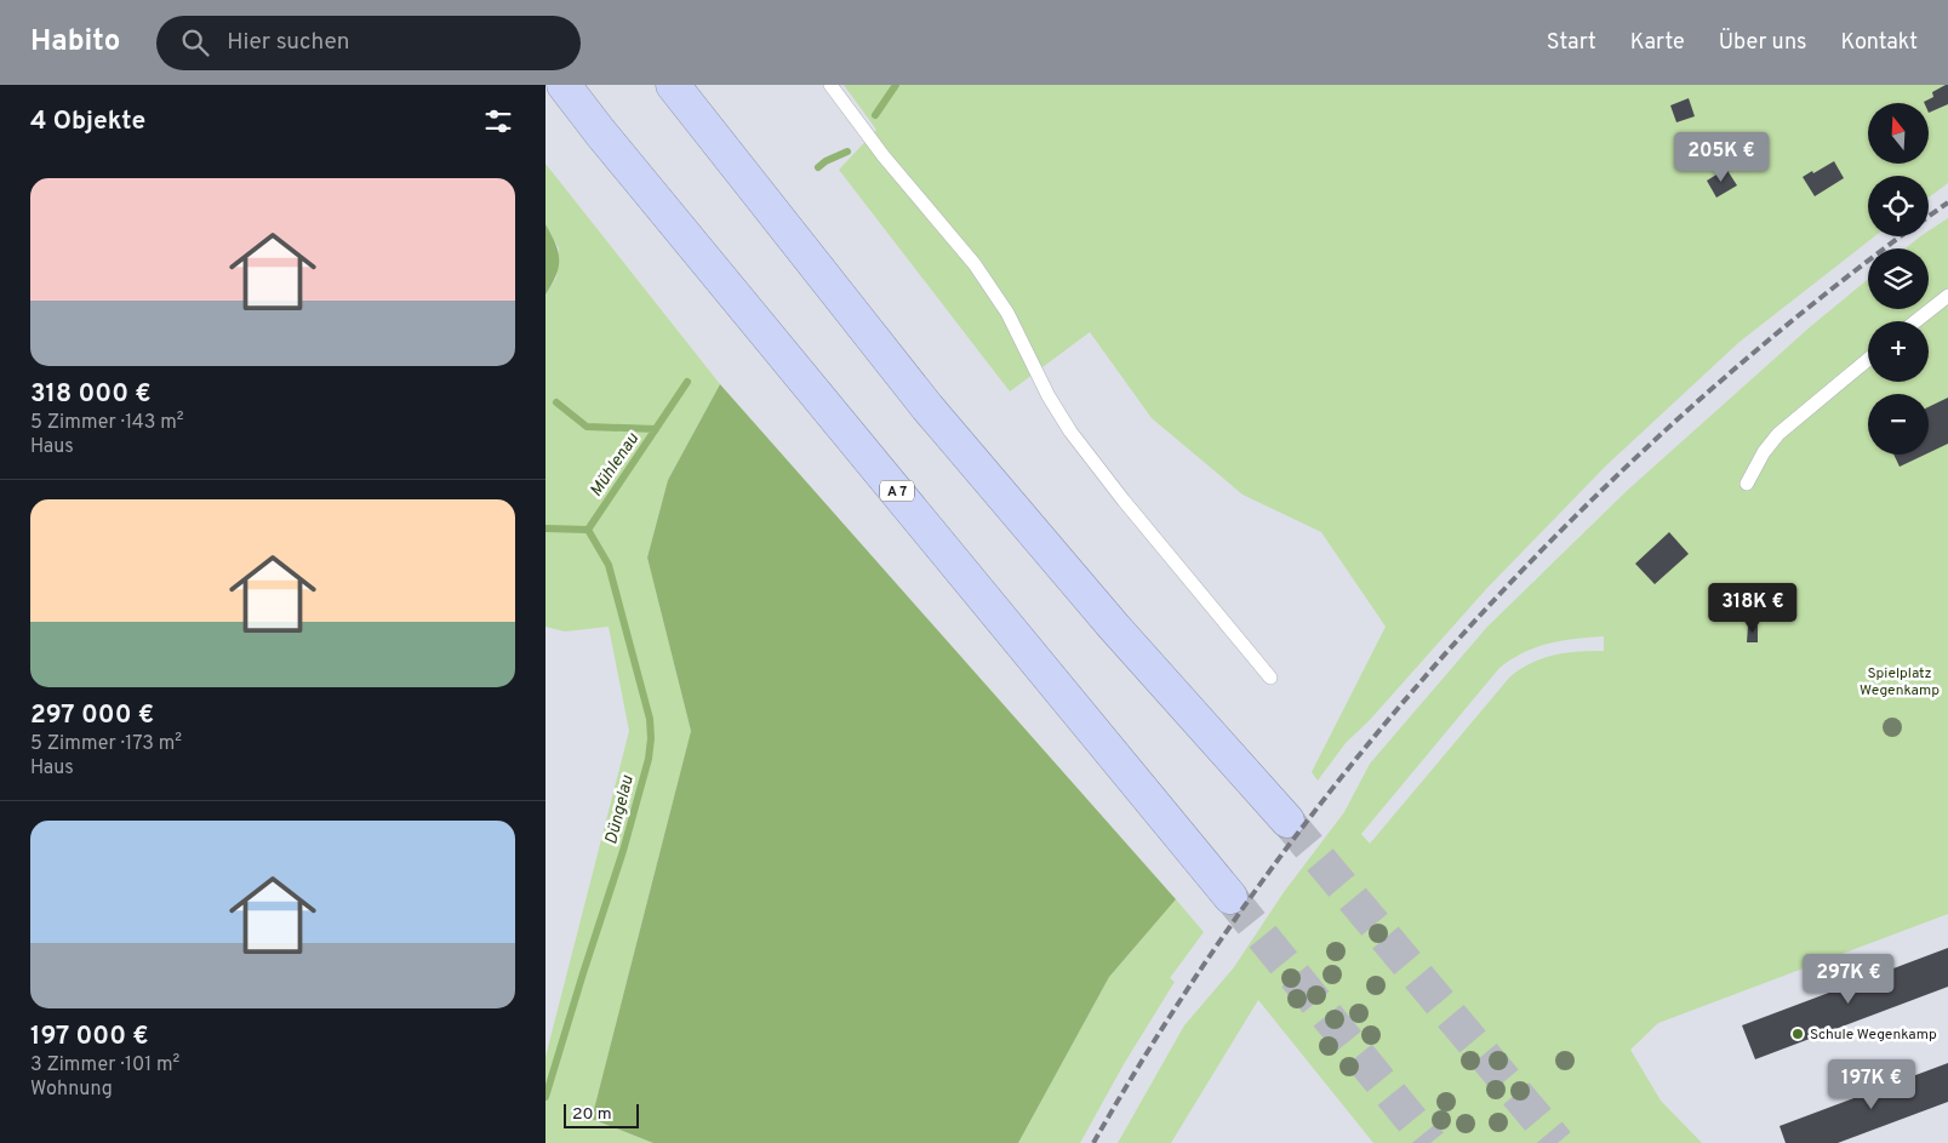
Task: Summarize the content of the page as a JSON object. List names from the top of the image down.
{
  "streets": {
    "highway": ["A 7"]
  },
  "water": ["Mühlenau", "Düngelau"],
  "parks": ["Spielplatz Wegenkamp"],
  "places": ["Schule Wegenkamp"],
  "scale_bar": "20 m",
  "north": "top",
  "page": {
    "header": "Habito",
    "search": "Hier suchen",
    "nav": [
      "Start",
      "Karte",
      "Über uns",
      "Kontakt"
    ],
    "heading": "4 Objekte",
    "map_buttons": ["+", "−"],
    "price": [
      "205K €",
      "318K €",
      "297K €",
      "197K €"
    ],
    "list": [
      {
        "name": "318 000 €",
        "note": "5 Zimmer · 143 m² · Haus"
      },
      {
        "name": "297 000 €",
        "note": "5 Zimmer · 173 m² · Haus"
      },
      {
        "name": "197 000 €",
        "note": "3 Zimmer · 101 m² · Wohnung"
      }
    ],
    "scale": "20 m"
  }
}
